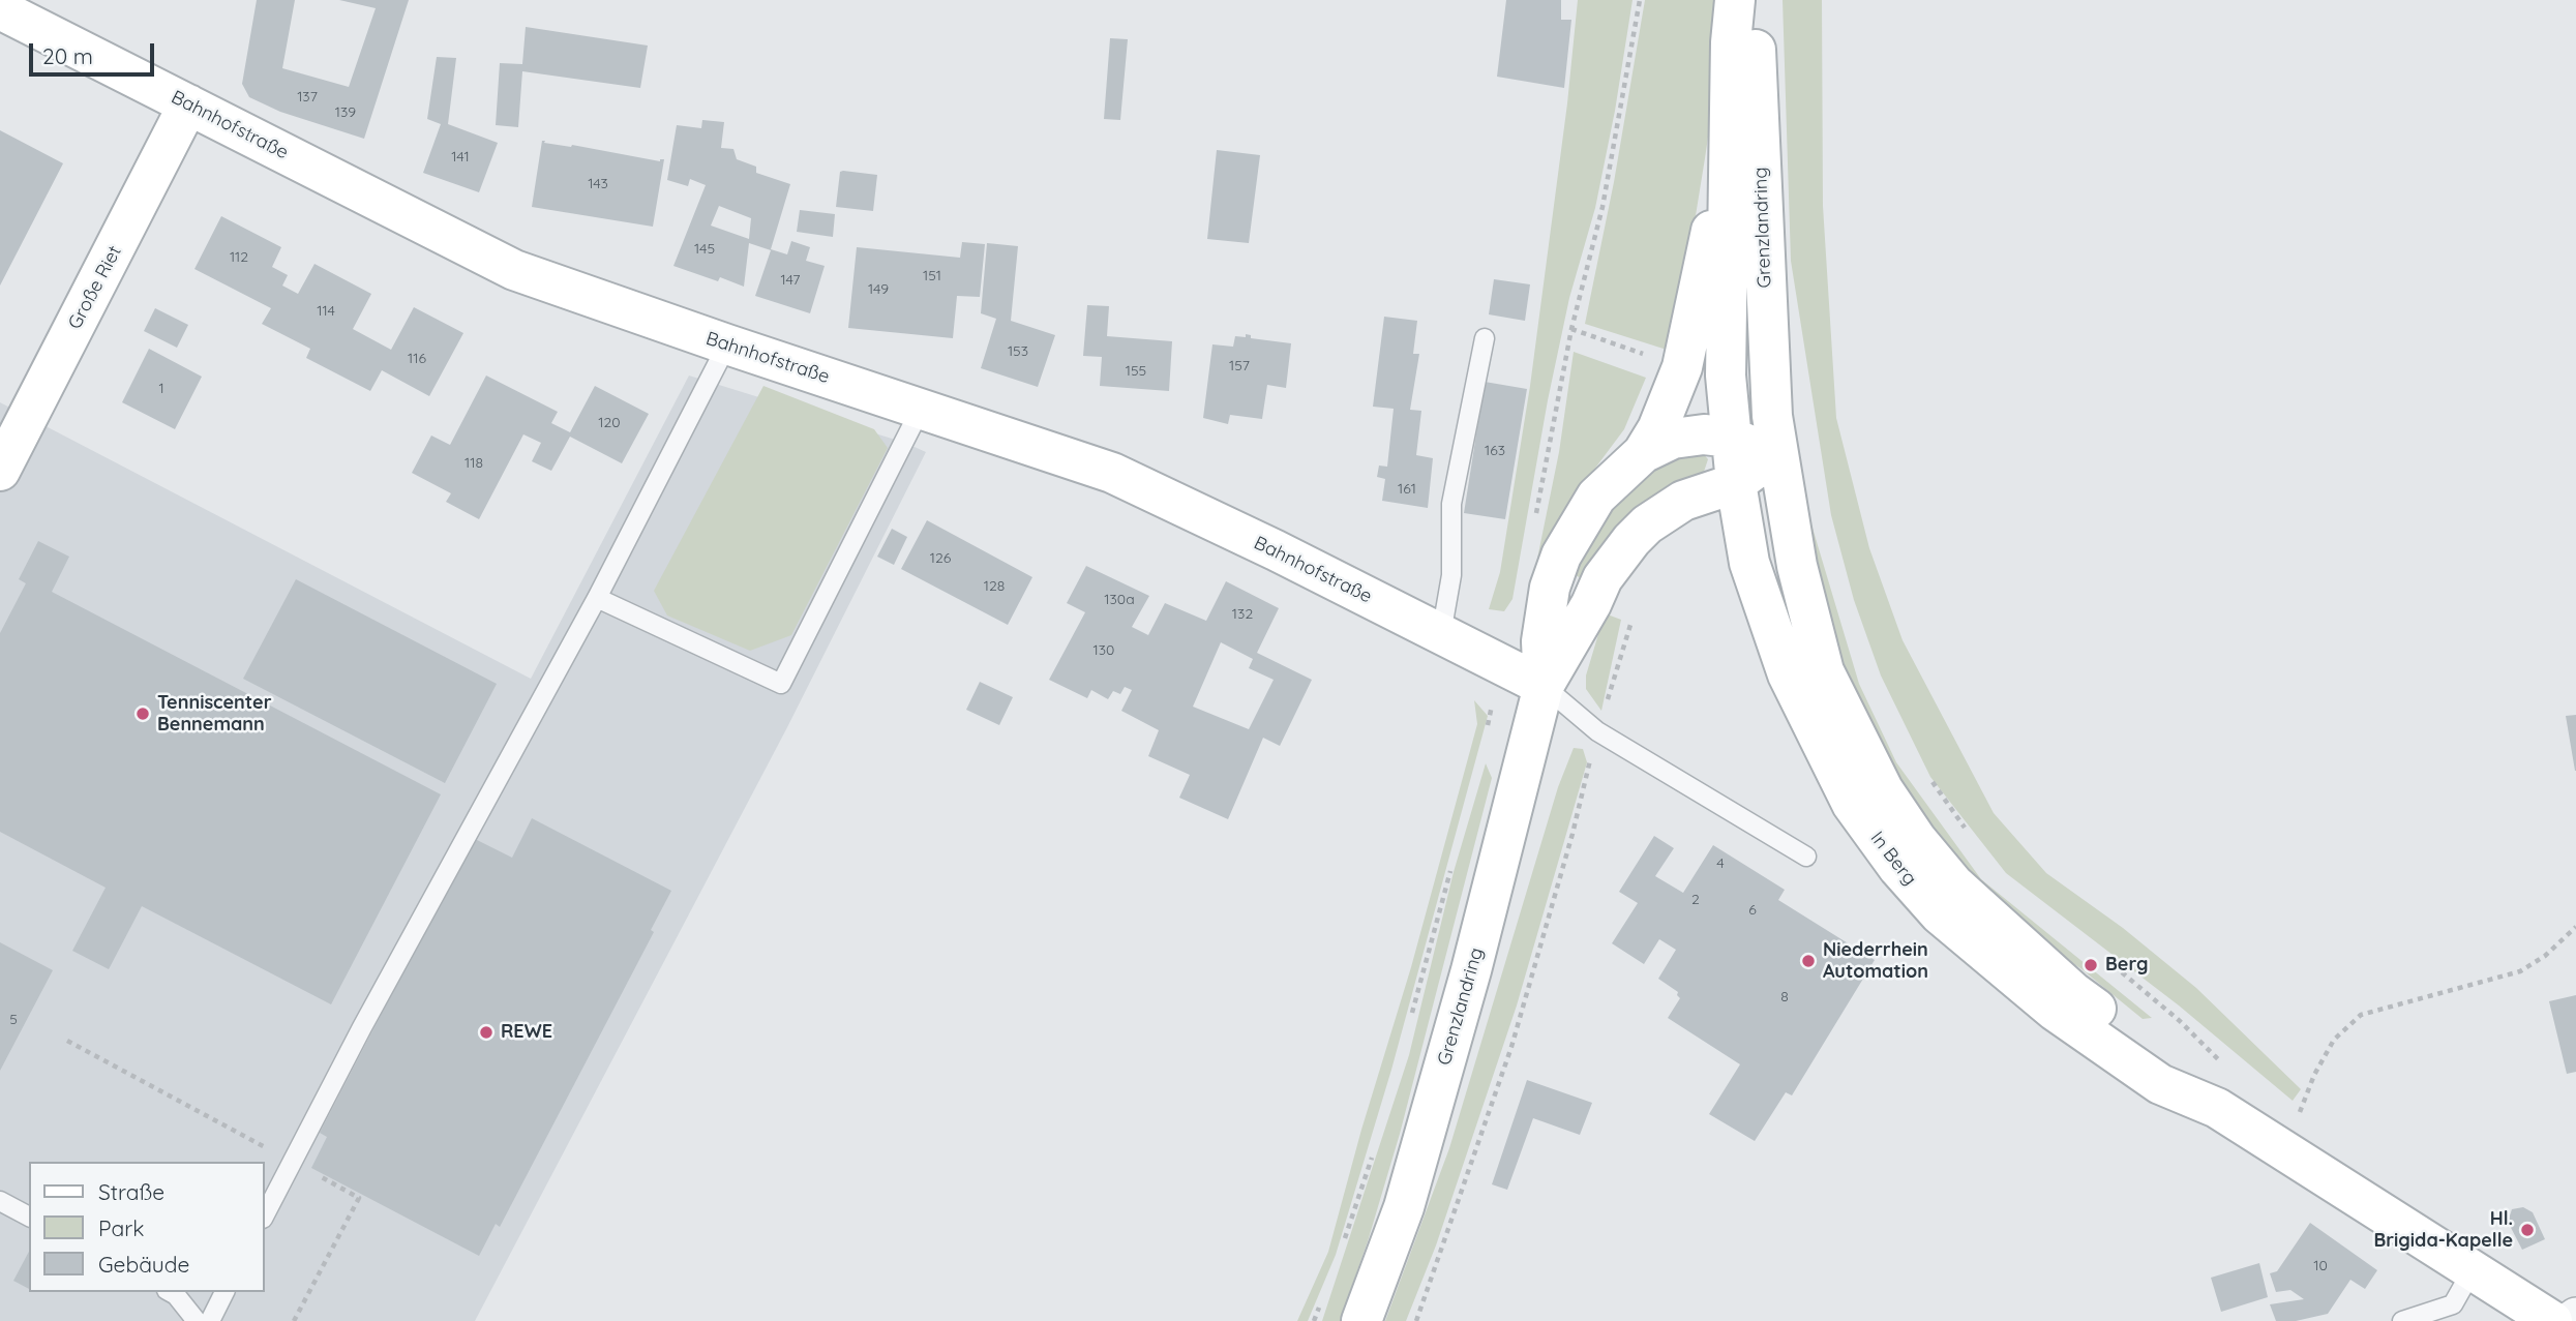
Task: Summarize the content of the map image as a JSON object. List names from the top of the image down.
{
  "streets": {
    "main road": [
      "Bahnhofstraße",
      "Grenzlandring",
      "Große Riet",
      "In Berg"
    ]
  },
  "crossings": [
    ["Bahnhofstraße", "Grenzlandring"],
    ["Bahnhofstraße", "Große Riet"],
    ["Grenzlandring", "In Berg"]
  ],
  "places": [
    "Tenniscenter Bennemann",
    "Niederrhein Automation",
    "Berg",
    "REWE",
    "Hl. Brigida-Kapelle"
  ],
  "house_numbers": [
    "137",
    "139",
    "141",
    "143",
    "145",
    "112",
    "151",
    "147",
    "149",
    "114",
    "153",
    "116",
    "157",
    "155",
    "1",
    "120",
    "163",
    "118",
    "161",
    "126",
    "128",
    "130a",
    "132",
    "130",
    "4",
    "2",
    "6",
    "8",
    "5",
    "10"
  ],
  "legend": ["Straße", "Park", "Gebäude"],
  "scale_bar": "20 m"
}
